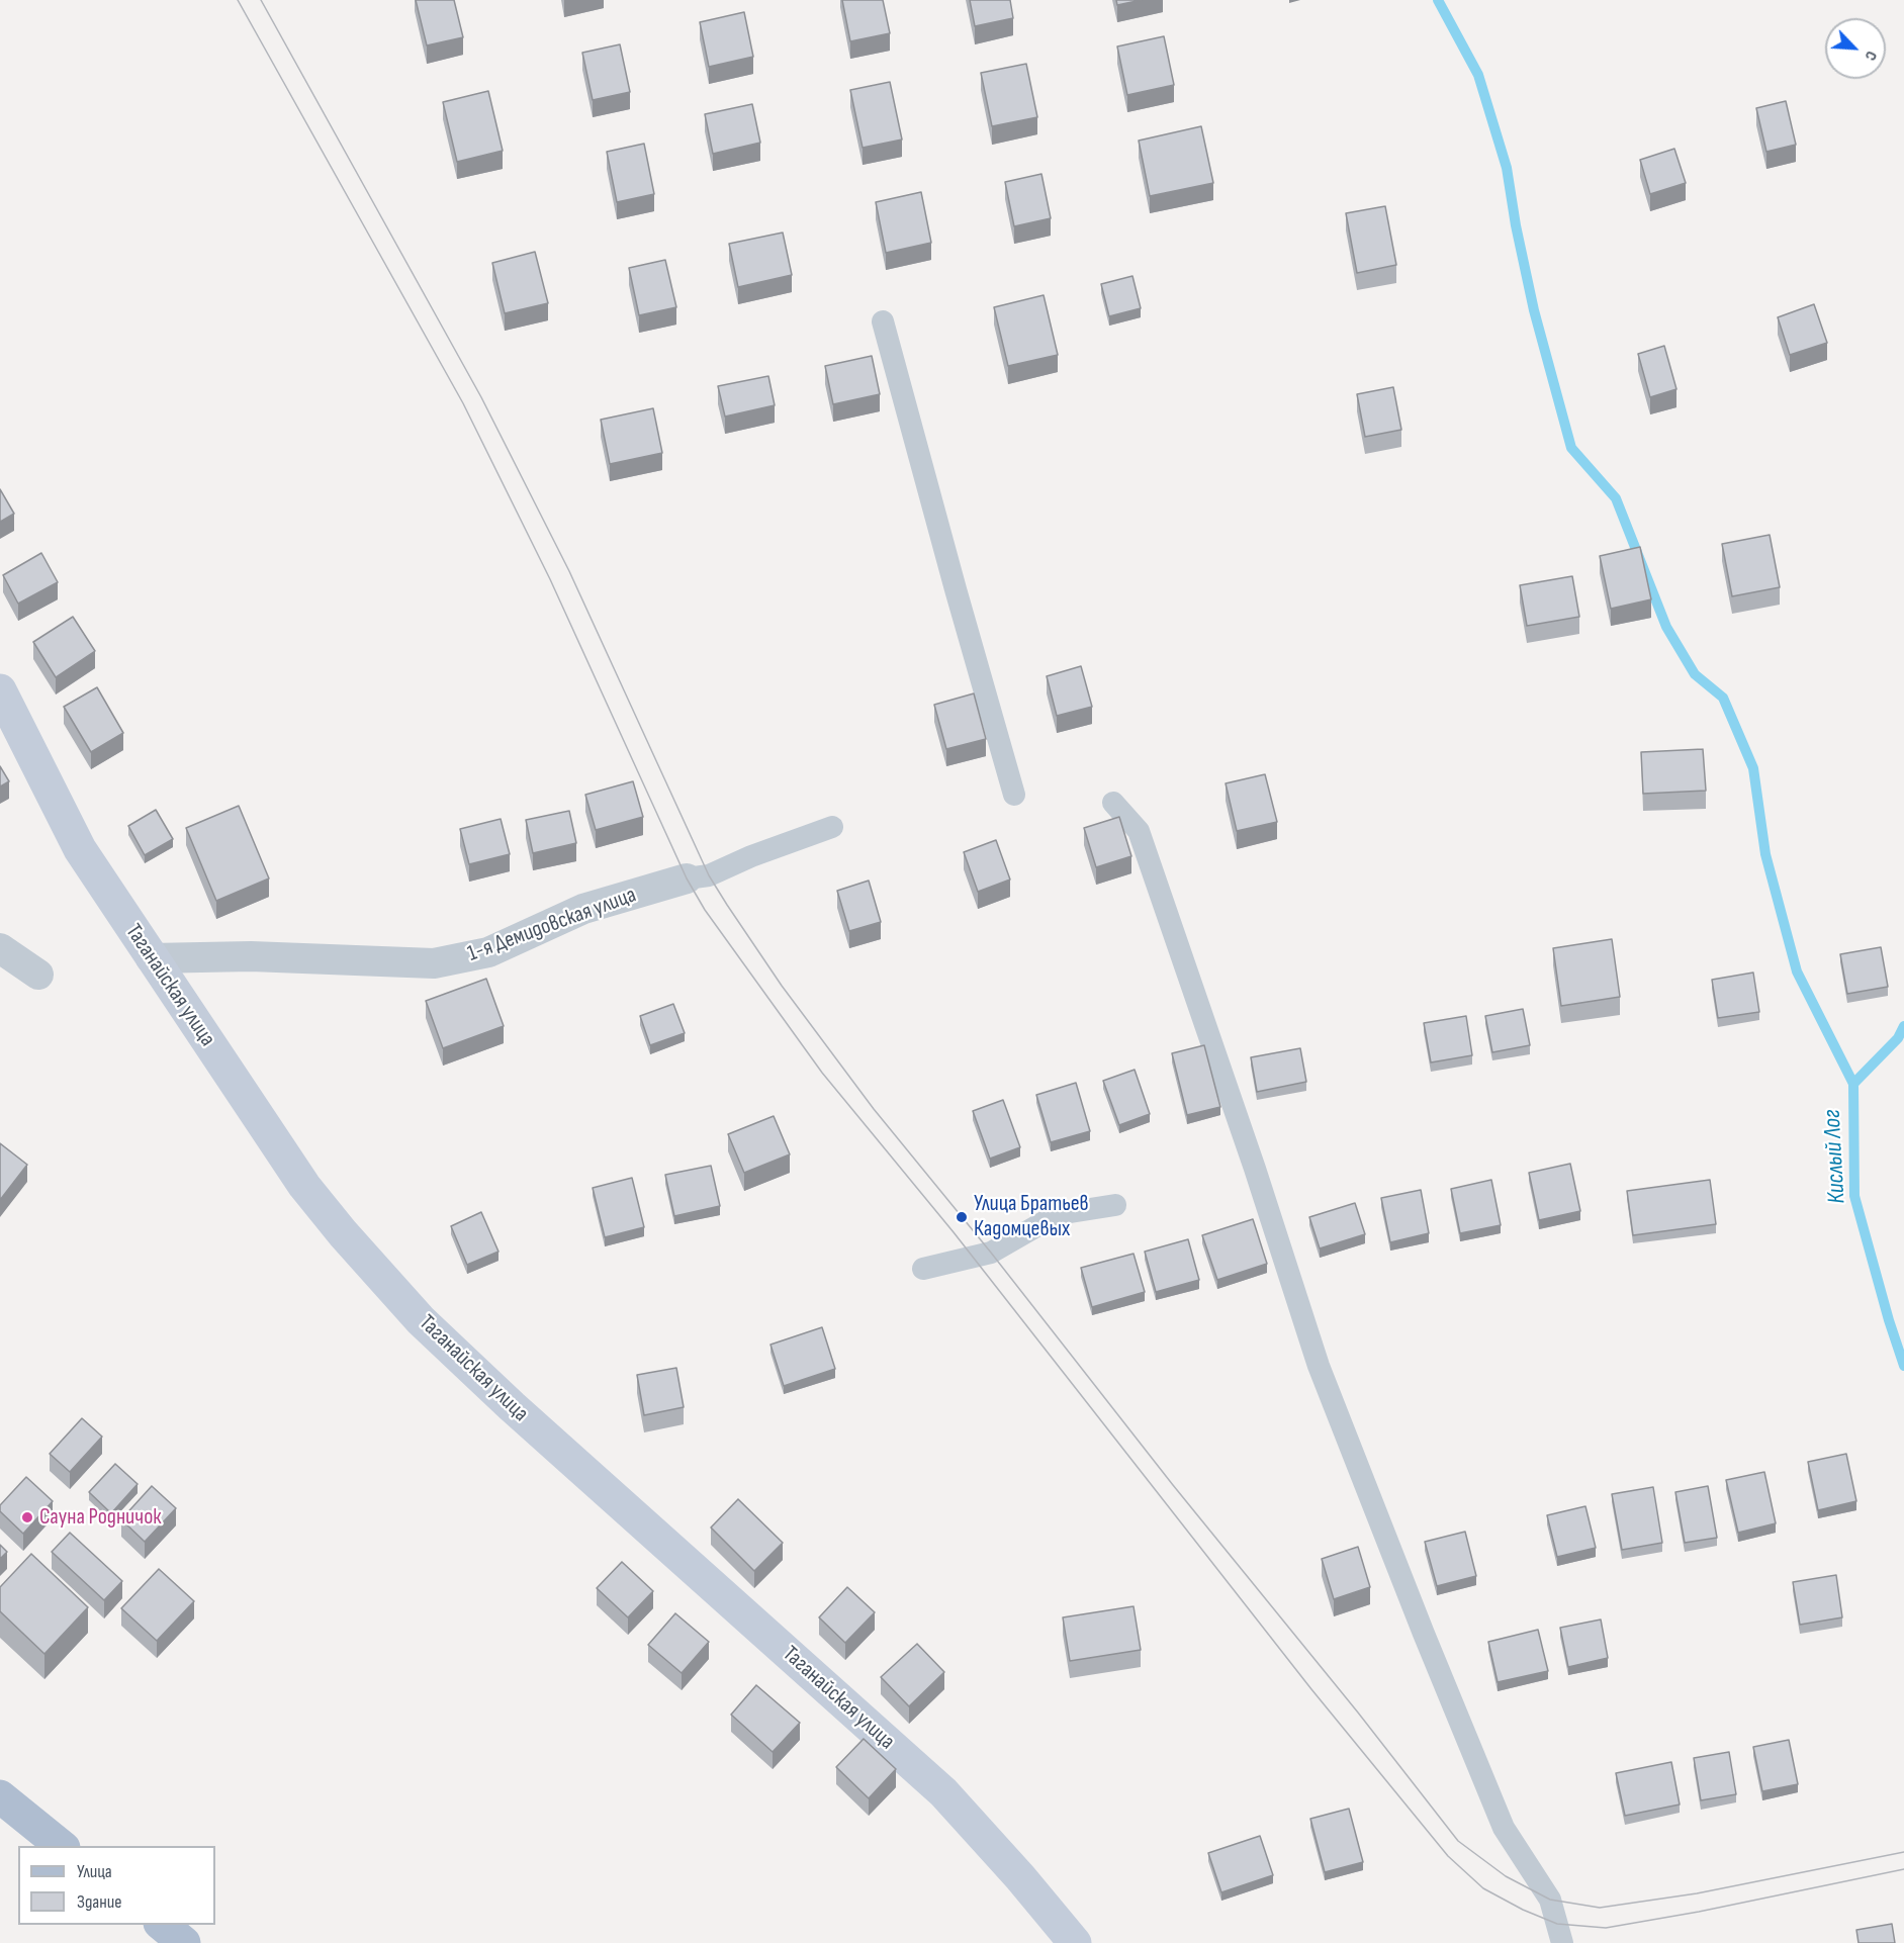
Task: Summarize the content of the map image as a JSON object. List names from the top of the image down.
{
  "streets": {
    "main road": ["Таганайская улица"],
    "street": ["1-я Демидовская улица"]
  },
  "crossings": [
    ["1-я Демидовская улица", "Таганайская улица"]
  ],
  "water": ["Кислый Лог"],
  "places": ["Улица Братьев Кадомцевых", "Сауна Родничок"],
  "legend": ["Улица", "Здание"],
  "north": "bottom right"
}
